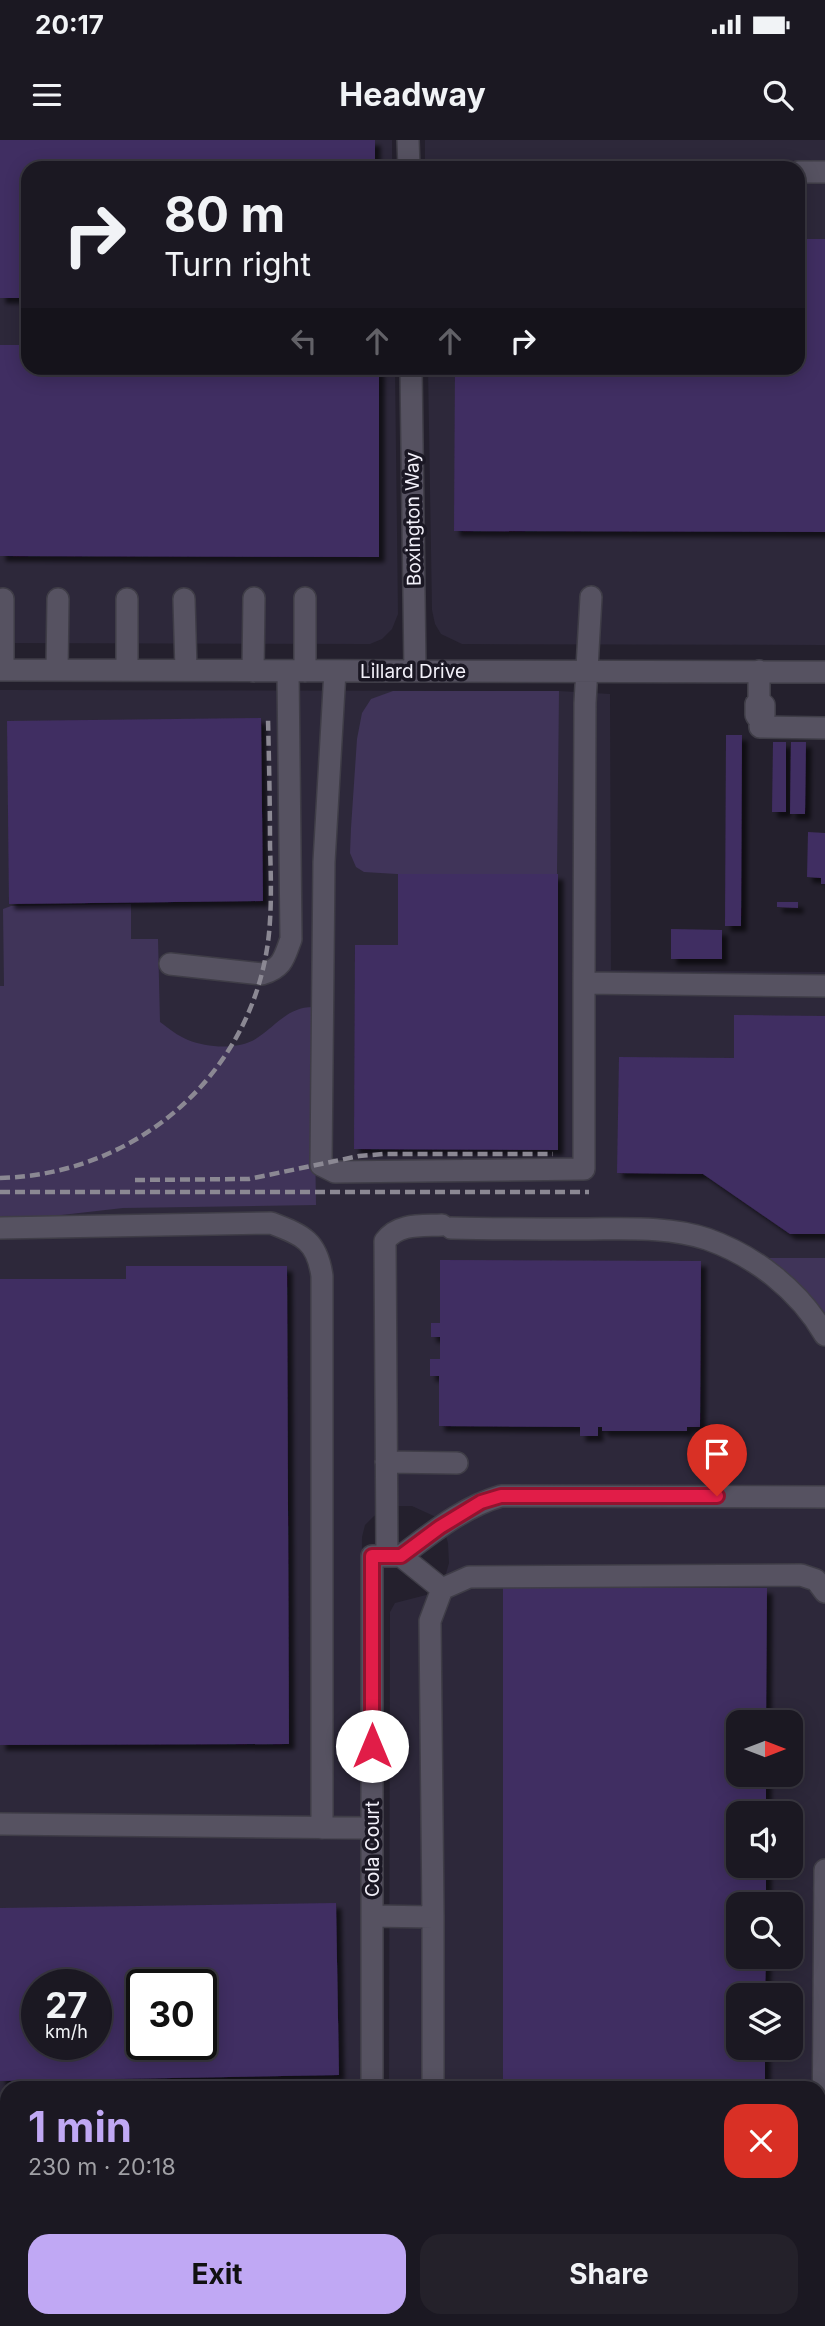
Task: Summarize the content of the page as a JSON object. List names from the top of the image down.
{
  "streets": {
    "street": ["Boxington Way", "Lillard Drive", "Cola Court"]
  },
  "crossings": [
    ["Boxington Way", "Lillard Drive"]
  ],
  "north": "right",
  "page": {
    "status": "20:17",
    "header": "Headway",
    "turn": ["80 m", "Turn right"],
    "speed": "27 km/h",
    "limit": "30",
    "heading": ["1 min", "230 m · 20:18"],
    "buttons": ["Exit", "Share"]
  }
}
